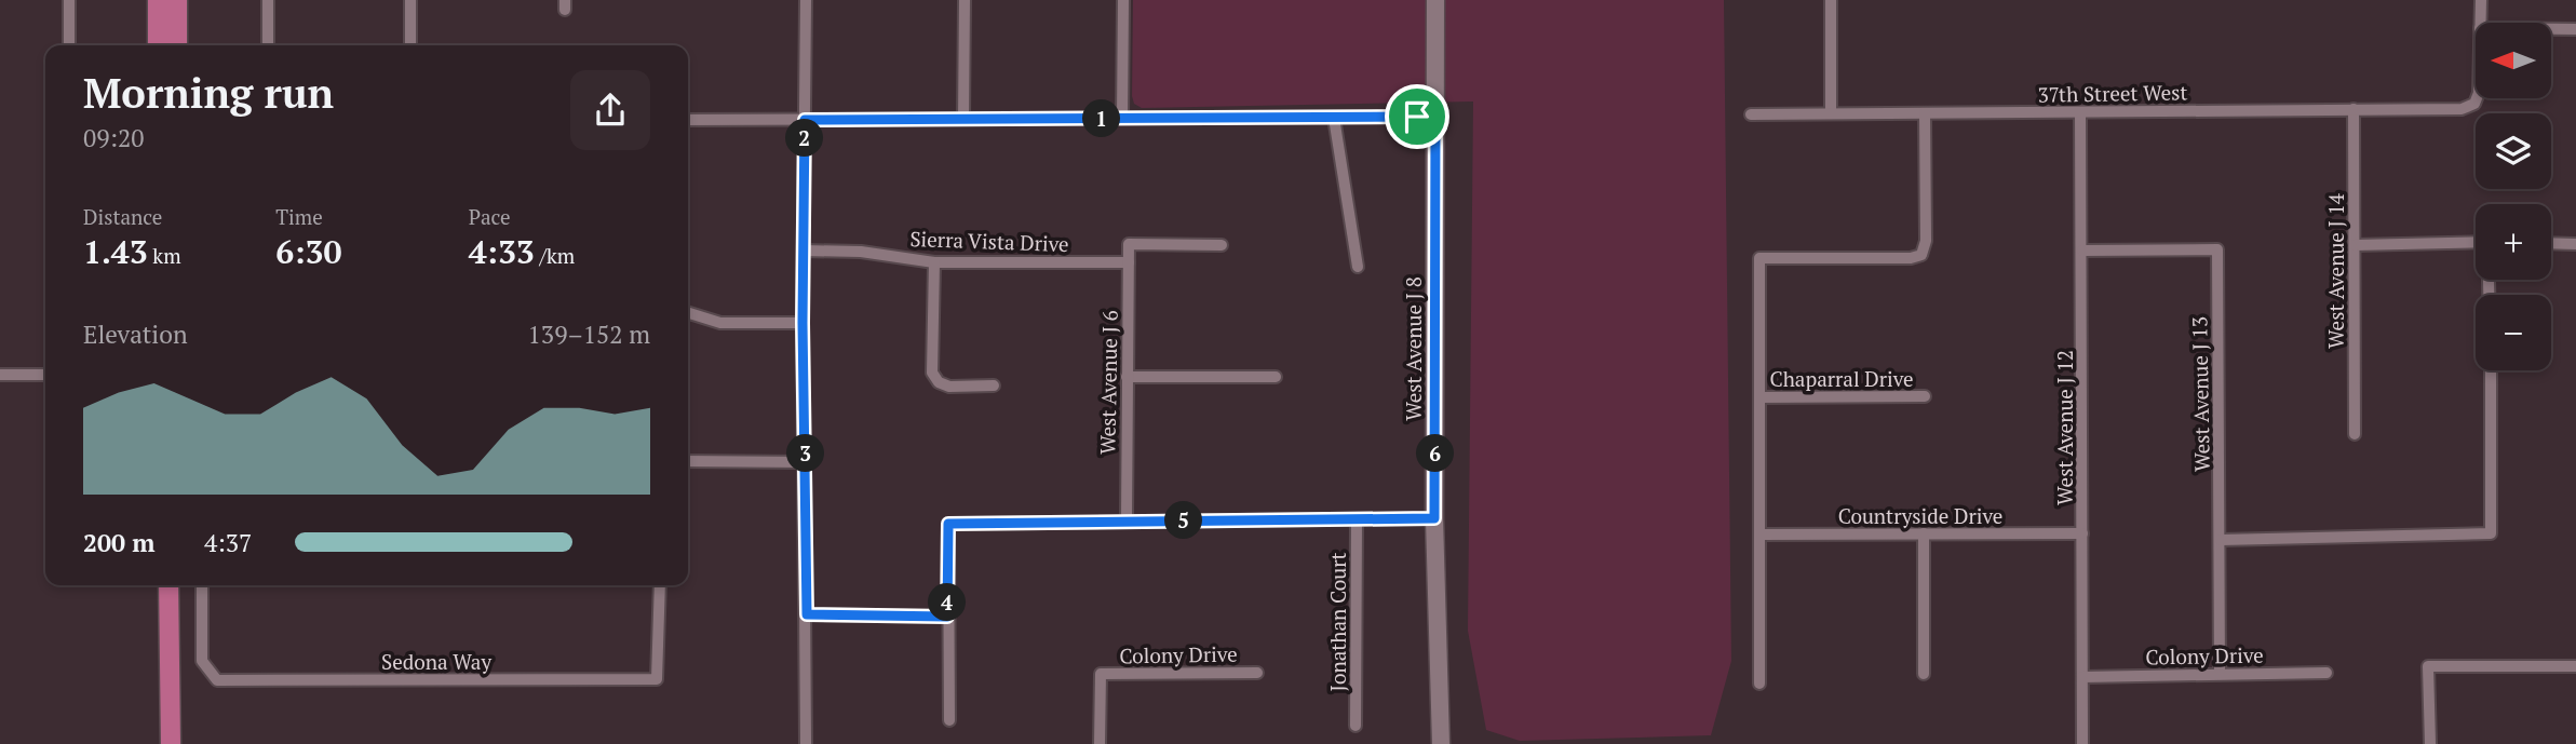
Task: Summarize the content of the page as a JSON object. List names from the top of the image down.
{
  "streets": {
    "street": [
      "37th Street West",
      "Sierra Vista Drive",
      "West Avenue J 14",
      "West Avenue J 8",
      "Chaparral Drive",
      "West Avenue J 6",
      "West Avenue J 13",
      "West Avenue J 12",
      "Countryside Drive",
      "Jonathan Court",
      "Colony Drive",
      "Sedona Way"
    ]
  },
  "crossings": [
    ["37th Street West", "West Avenue J 14"],
    ["37th Street West", "West Avenue J 12"],
    ["Sierra Vista Drive", "West Avenue J 6"],
    ["West Avenue J 13", "West Avenue J 12"],
    ["West Avenue J 13", "Colony Drive"],
    ["West Avenue J 12", "Countryside Drive"],
    ["West Avenue J 12", "Colony Drive"]
  ],
  "north": "left",
  "page": {
    "map_buttons": ["+", "−"],
    "heading": ["Morning run", "09:20"],
    "pins": [
      "1",
      "2",
      "3",
      "6",
      "5",
      "4"
    ],
    "stats": [
      ["Distance", "1.43 km"],
      ["Time", "6:30"],
      ["Pace", "4:33 /km"]
    ],
    "chart": ["Elevation", "139–152 m"],
    "list": [
      {
        "name": "200 m",
        "note": "4:37"
      }
    ]
  }
}
